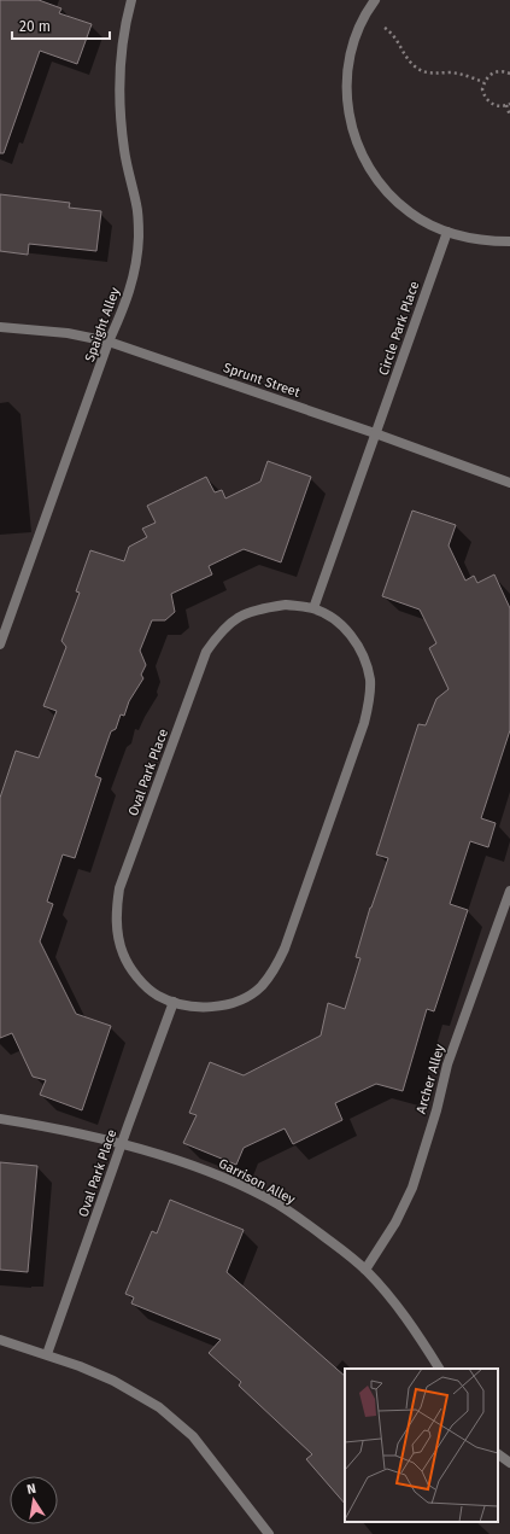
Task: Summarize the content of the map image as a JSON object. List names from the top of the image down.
{
  "streets": {
    "street": [
      "Spaight Alley",
      "Circle Park Place",
      "Sprunt Street",
      "Oval Park Place",
      "Archer Alley",
      "Garrison Alley"
    ]
  },
  "crossings": [
    ["Spaight Alley", "Sprunt Street"],
    ["Circle Park Place", "Sprunt Street"],
    ["Oval Park Place", "Garrison Alley"],
    ["Archer Alley", "Garrison Alley"]
  ],
  "scale_bar": "20 m",
  "north": "top"
}
